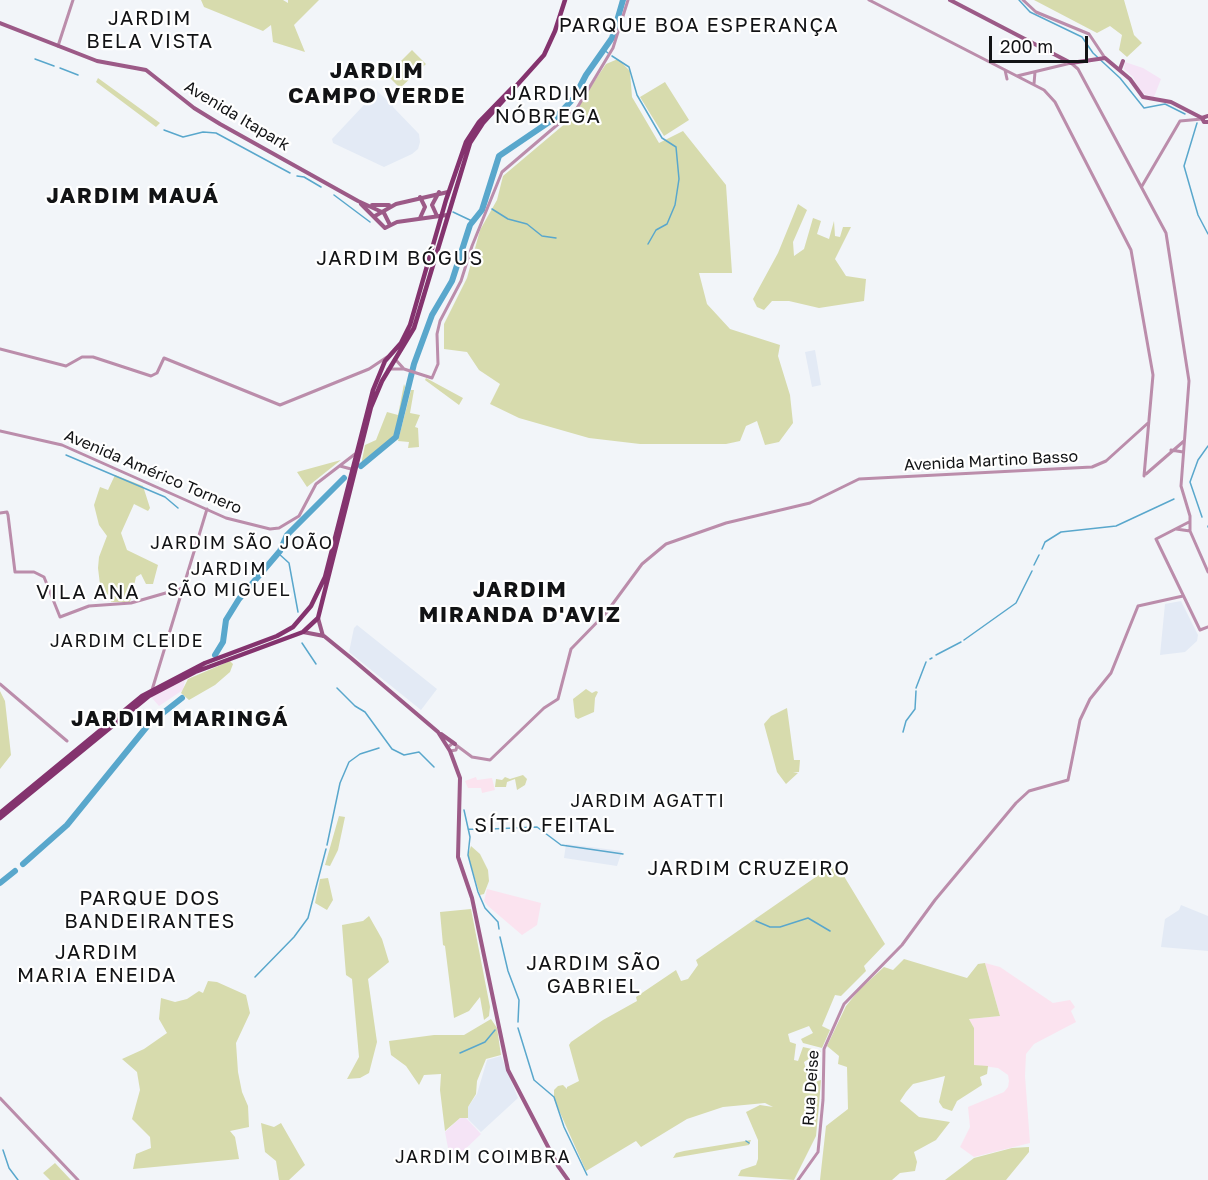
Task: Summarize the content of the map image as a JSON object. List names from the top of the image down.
{
  "streets": {
    "main road": ["Avenida Itapark"],
    "street": ["Avenida Martino Basso", "Avenida Américo Tornero", "Rua Deise"]
  },
  "districts": [
    "JARDIM BELA VISTA",
    "PARQUE BOA ESPERANÇA",
    "JARDIM CAMPO VERDE",
    "JARDIM NÓBREGA",
    "JARDIM MAUÁ",
    "JARDIM BÓGUS",
    "JARDIM SÃO JOÃO",
    "JARDIM SÃO MIGUEL",
    "JARDIM MIRANDA D'AVIZ",
    "VILA ANA",
    "JARDIM CLEIDE",
    "JARDIM MARINGÁ",
    "JARDIM AGATTI",
    "SÍTIO FEITAL",
    "JARDIM CRUZEIRO",
    "PARQUE DOS BANDEIRANTES",
    "JARDIM MARIA ENEIDA",
    "JARDIM SÃO GABRIEL",
    "JARDIM COIMBRA"
  ],
  "scale_bar": "200 m"
}
